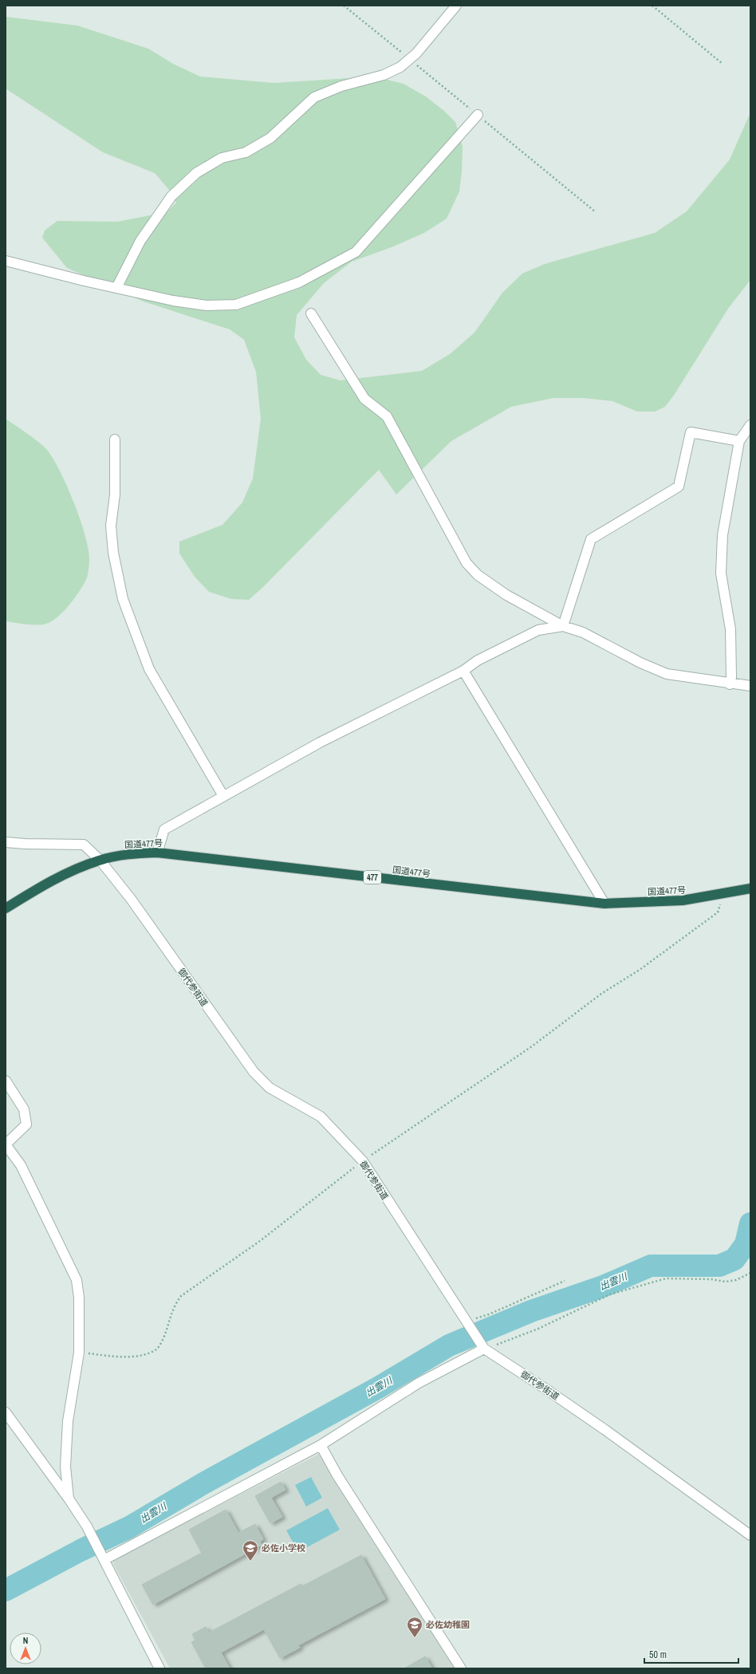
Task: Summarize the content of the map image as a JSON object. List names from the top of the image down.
{
  "streets": {
    "highway": ["国道477号", "477"],
    "street": ["御代参街道"]
  },
  "crossings": [
    ["国道477号", "御代参街道"]
  ],
  "water": ["出雲川"],
  "places": {
    "school or university": ["必佐小学校", "必佐幼稚園"]
  },
  "scale_bar": "50 m",
  "north": "top"
}
